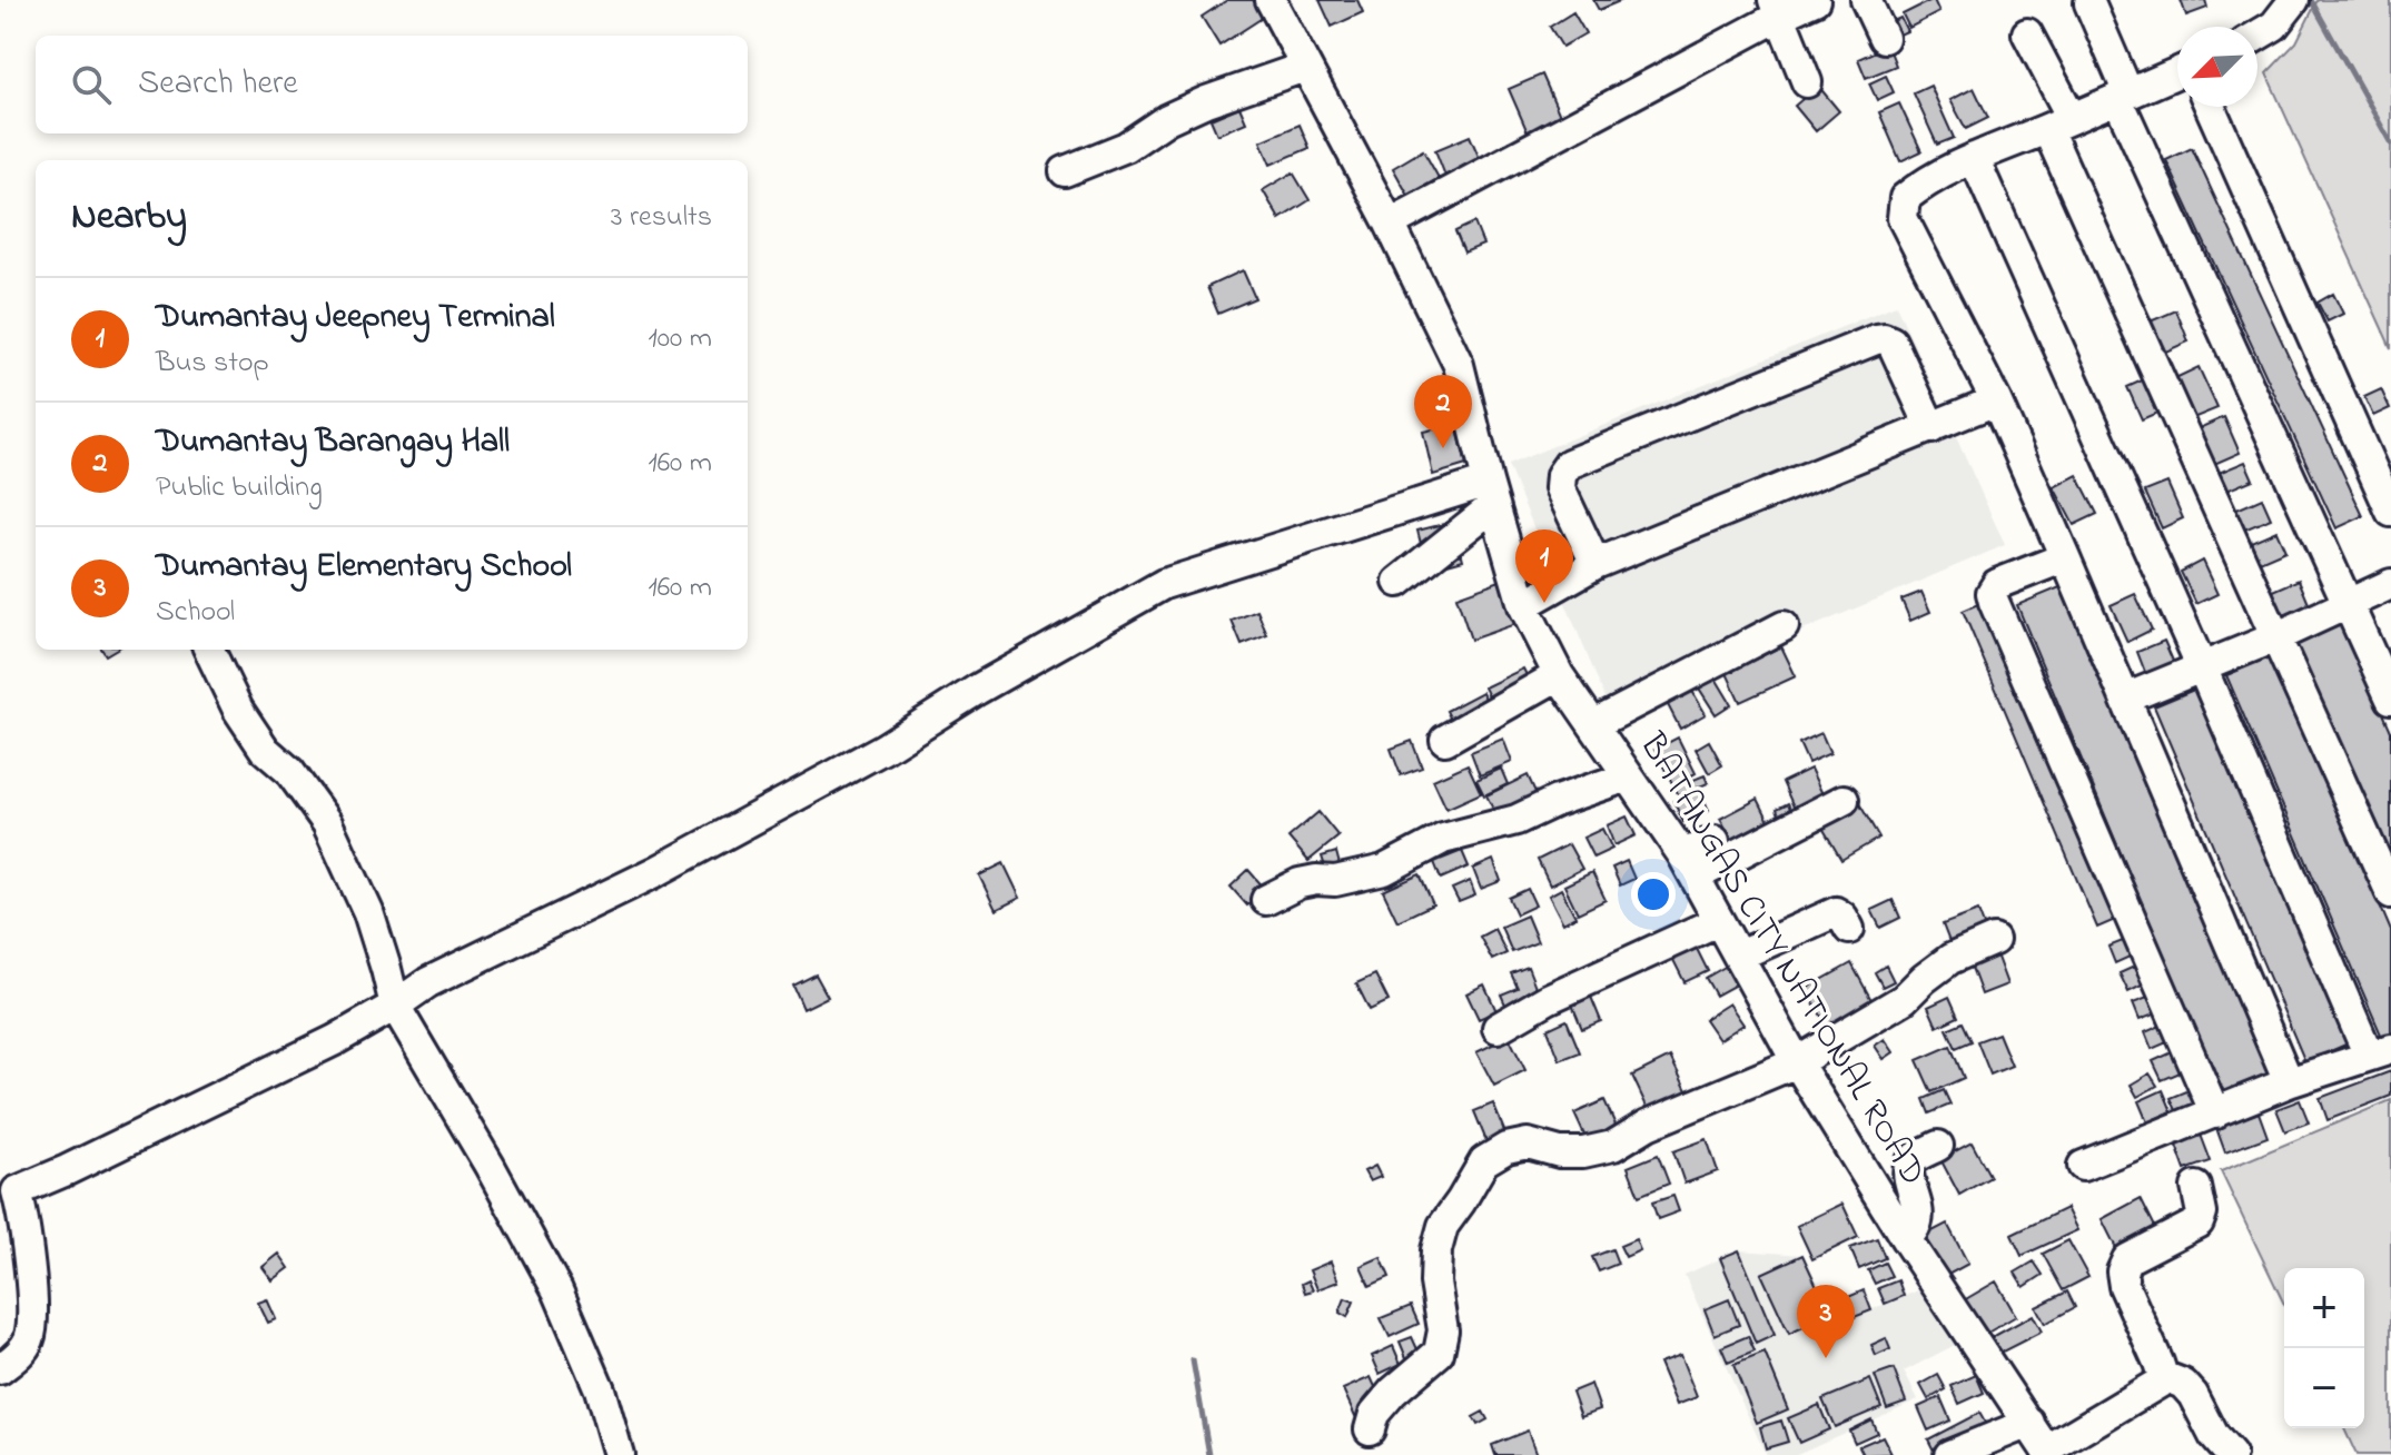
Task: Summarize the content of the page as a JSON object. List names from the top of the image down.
{
  "streets": {
    "street": ["BATANGAS CITY NATIONAL ROAD"]
  },
  "north": "bottom left",
  "page": {
    "search": "Search here",
    "heading": ["Nearby", "3 results"],
    "list": [
      {
        "mark": "1",
        "name": "Dumantay Jeepney Terminal",
        "note": "Bus stop",
        "value": "100 m"
      },
      {
        "mark": "2",
        "name": "Dumantay Barangay Hall",
        "note": "Public building",
        "value": "160 m"
      },
      {
        "mark": "3",
        "name": "Dumantay Elementary School",
        "note": "School",
        "value": "160 m"
      }
    ],
    "pins": ["2", "1", "3"],
    "map_buttons": ["+", "−"]
  }
}
